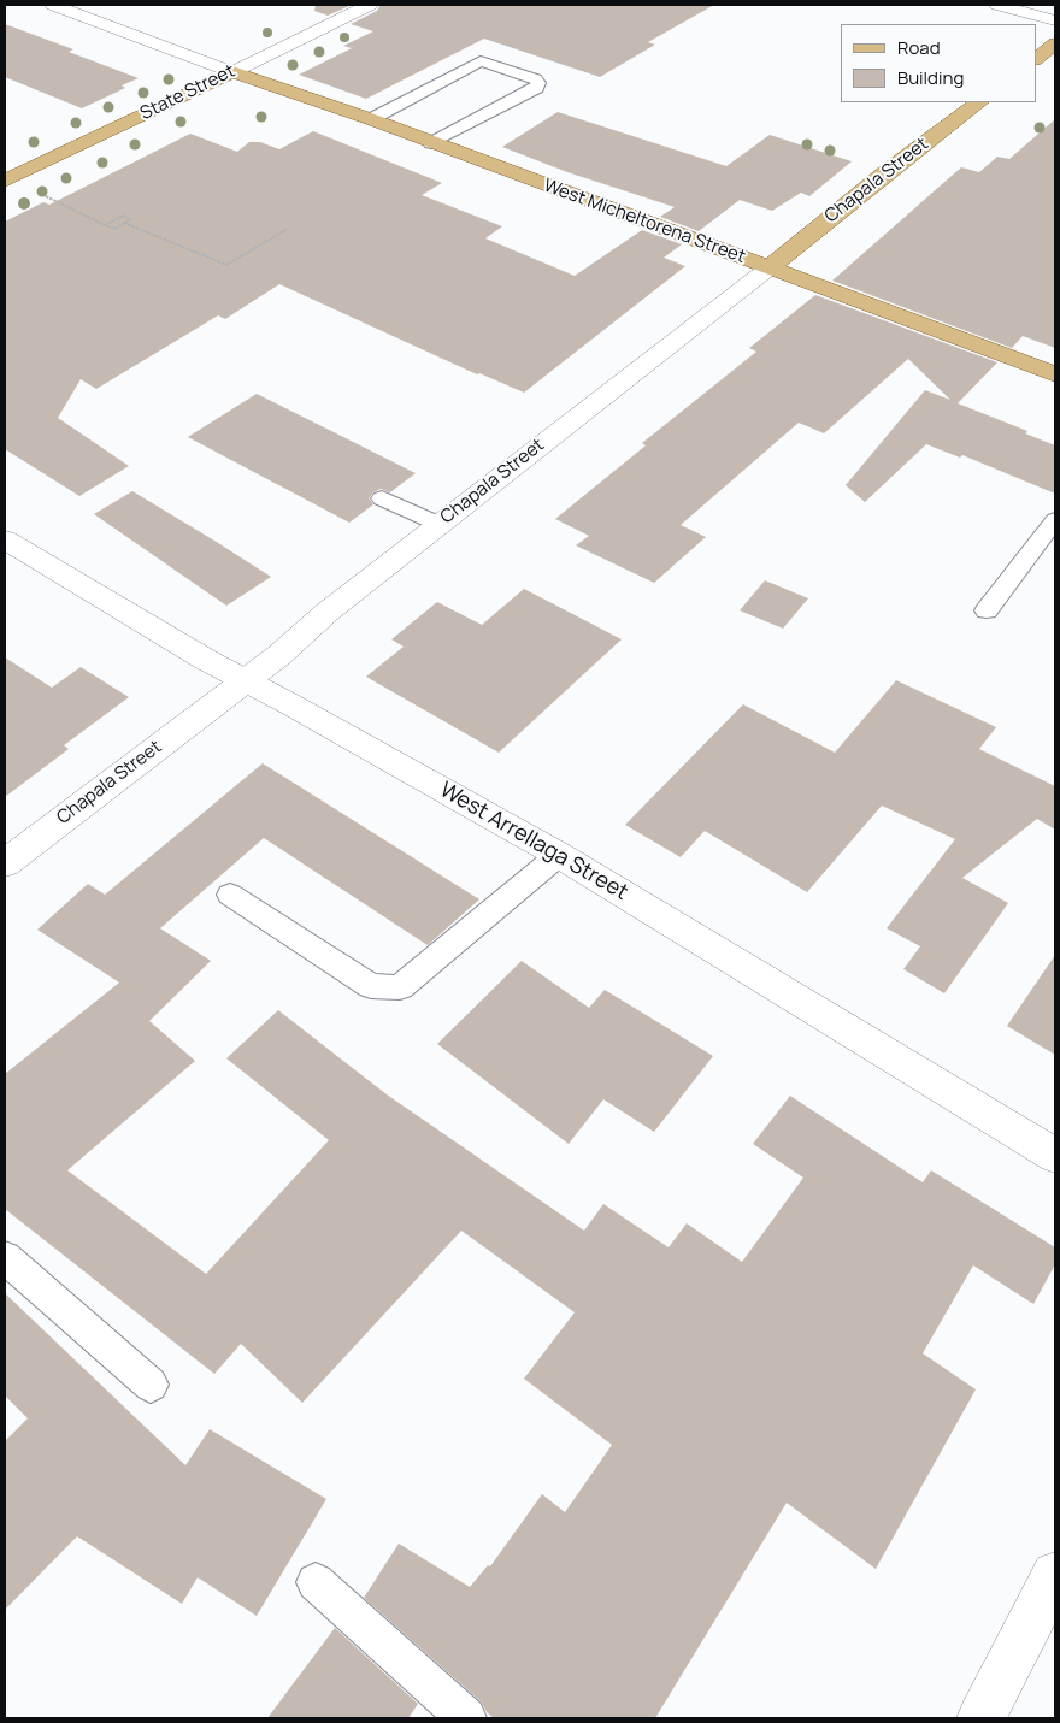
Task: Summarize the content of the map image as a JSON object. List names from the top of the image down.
{
  "streets": {
    "main road": ["State Street", "Chapala Street", "West Micheltorena Street"],
    "street": ["West Arrellaga Street"]
  },
  "crossings": [
    ["State Street", "West Micheltorena Street"],
    ["Chapala Street", "West Micheltorena Street"],
    ["Chapala Street", "West Arrellaga Street"]
  ],
  "legend": ["Road", "Building"]
}
